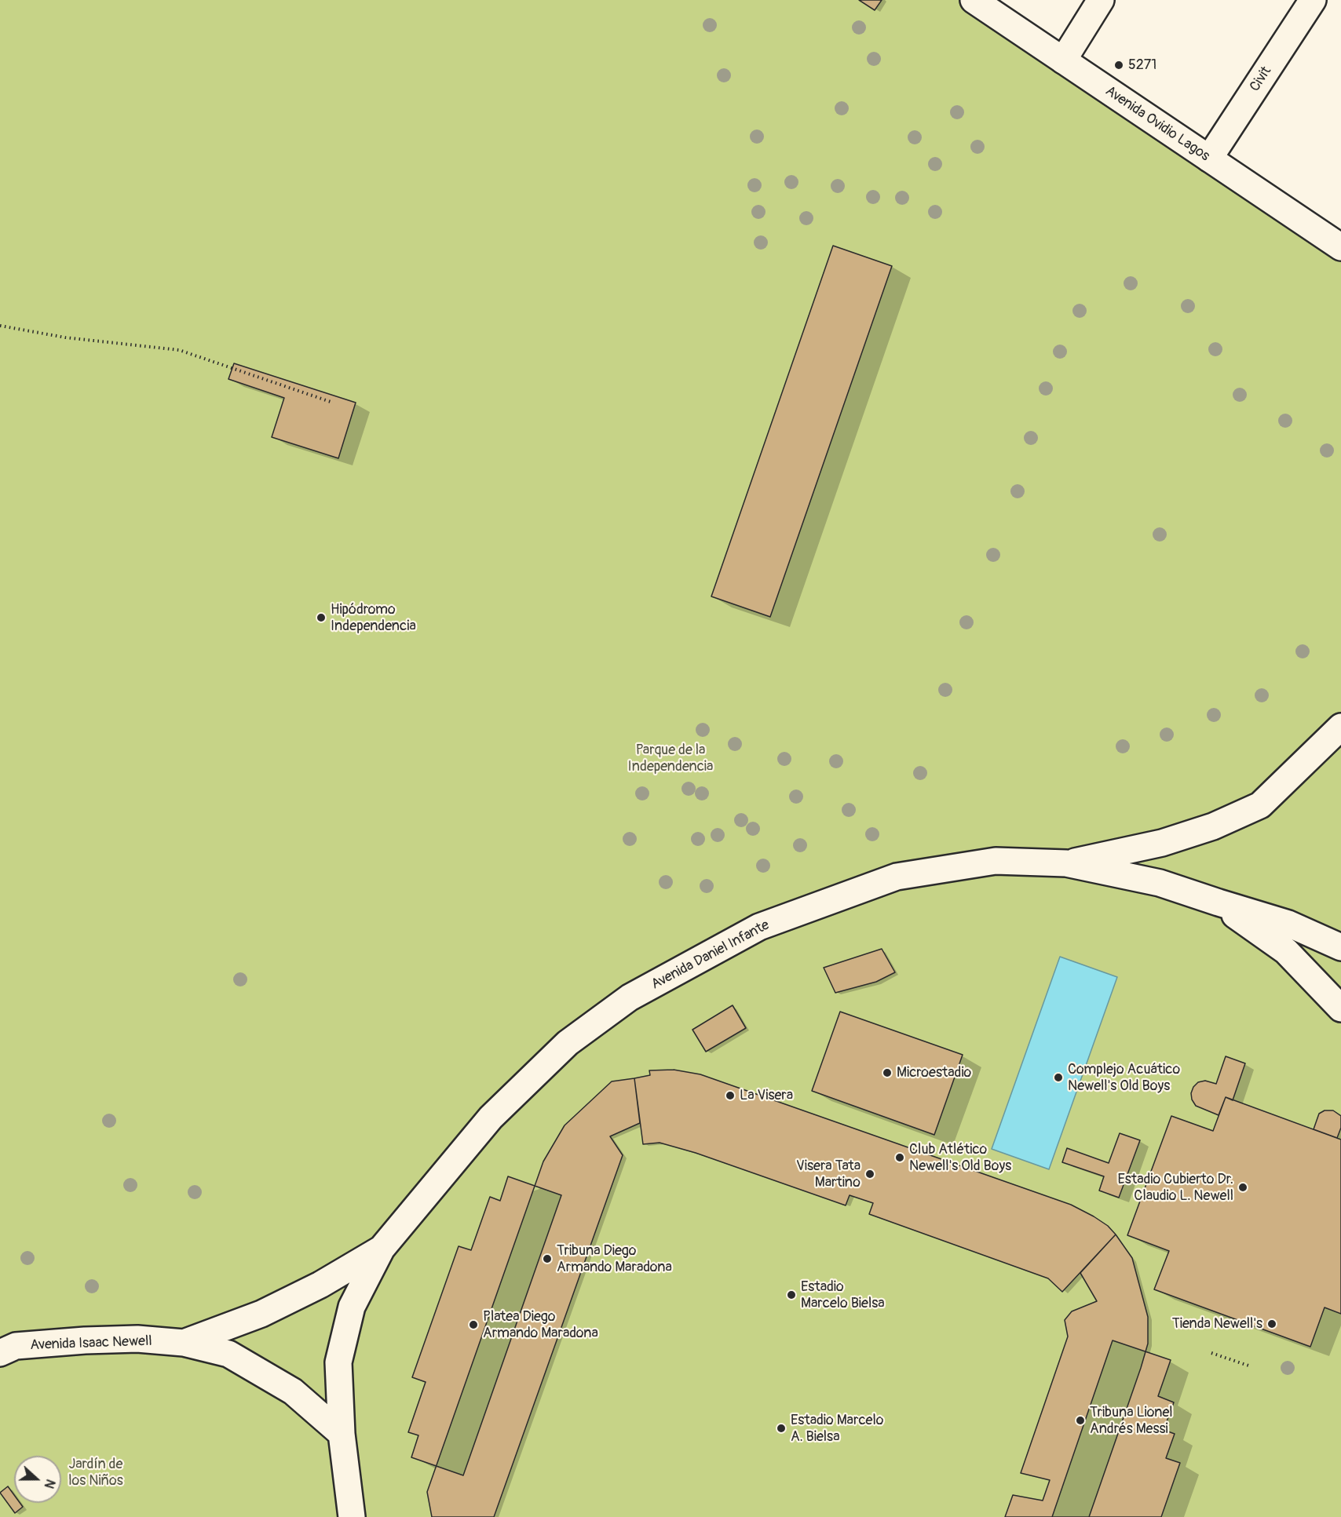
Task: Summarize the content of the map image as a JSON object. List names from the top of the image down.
{
  "streets": {
    "street": [
      "Civit",
      "Avenida Ovidio Lagos",
      "Avenida Daniel Infante",
      "Avenida Isaac Newell"
    ]
  },
  "crossings": [
    ["Civit", "Avenida Ovidio Lagos"],
    ["Avenida Daniel Infante", "Avenida Isaac Newell"]
  ],
  "parks": ["Parque de la Independencia", "Jardín de los Niños"],
  "places": [
    "5271",
    "Hipódromo Independencia",
    "Microestadio",
    "Complejo Acuático Newell's Old Boys",
    "La Visera",
    "Club Atlético Newell's Old Boys",
    "Visera Tata Martino",
    "Estadio Cubierto Dr. Claudio L. Newell",
    "Tribuna Diego Armando Maradona",
    "Estadio Marcelo Bielsa",
    "Tienda Newell's",
    "Platea Diego Armando Maradona",
    "Tribuna Lionel Andrés Messi",
    "Estadio Marcelo A. Bielsa"
  ],
  "north": "right"
}
